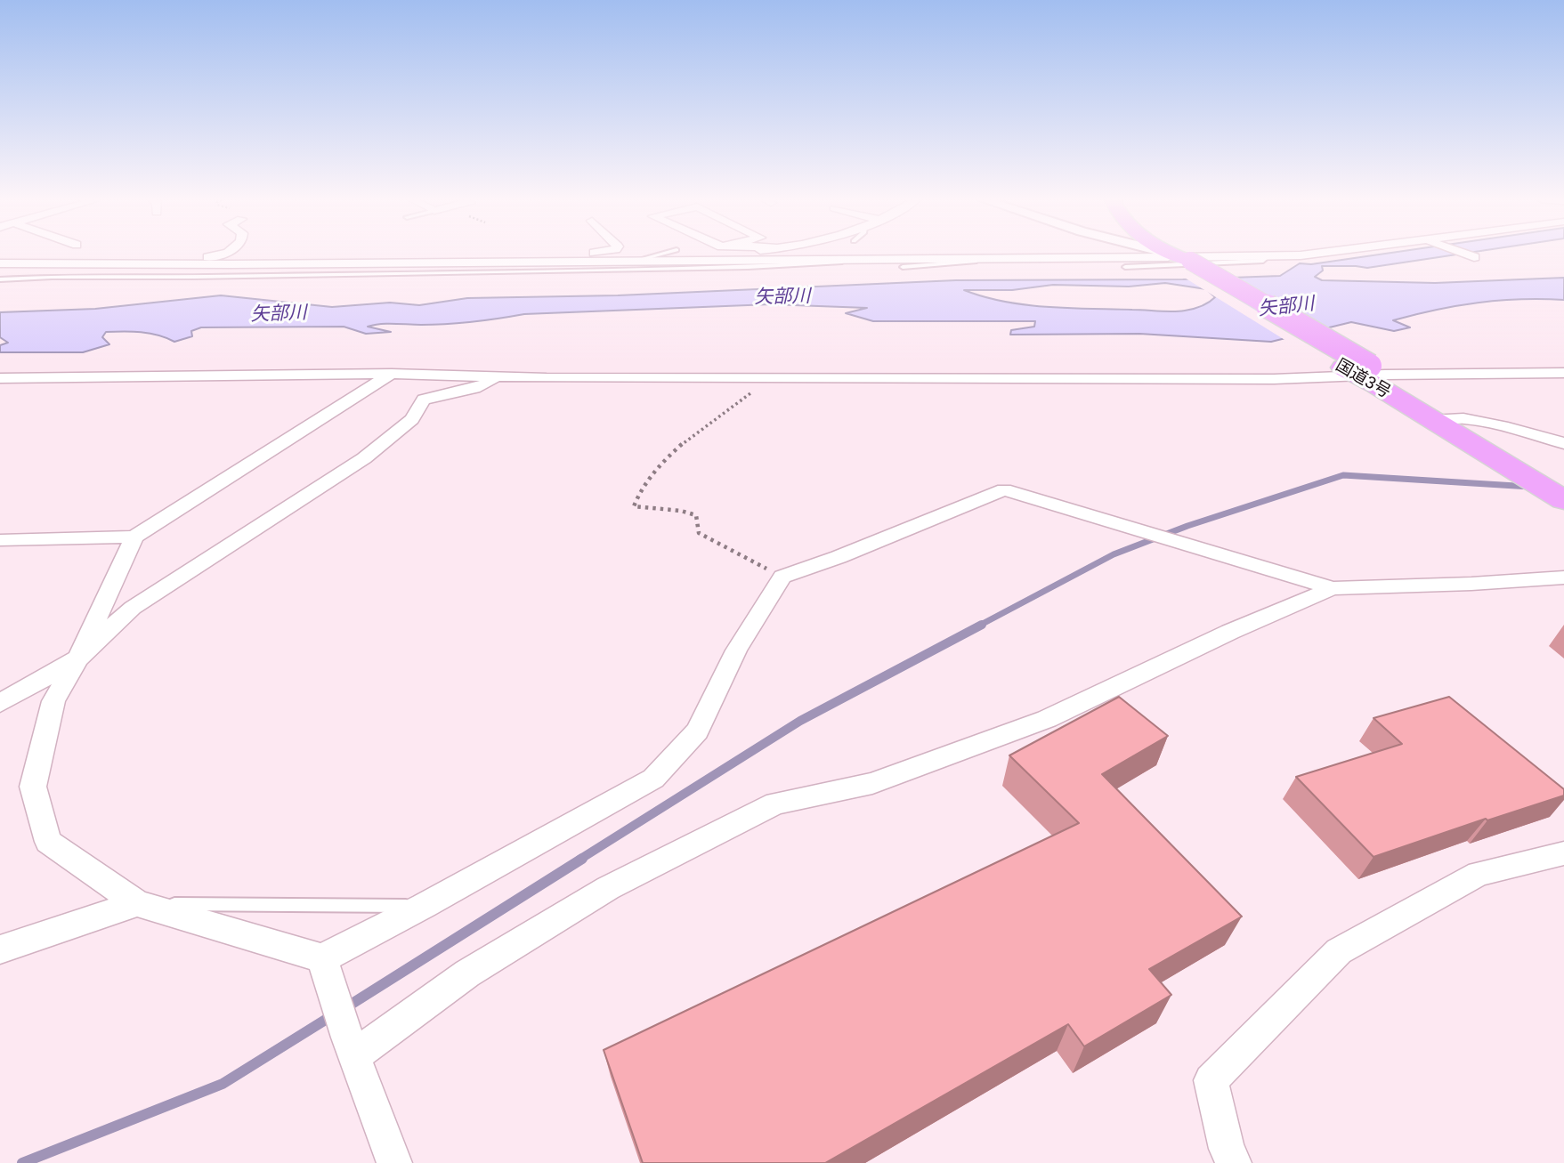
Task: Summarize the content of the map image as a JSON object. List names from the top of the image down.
{
  "streets": {
    "highway": ["国道3号"]
  },
  "water": ["矢部川"]
}
